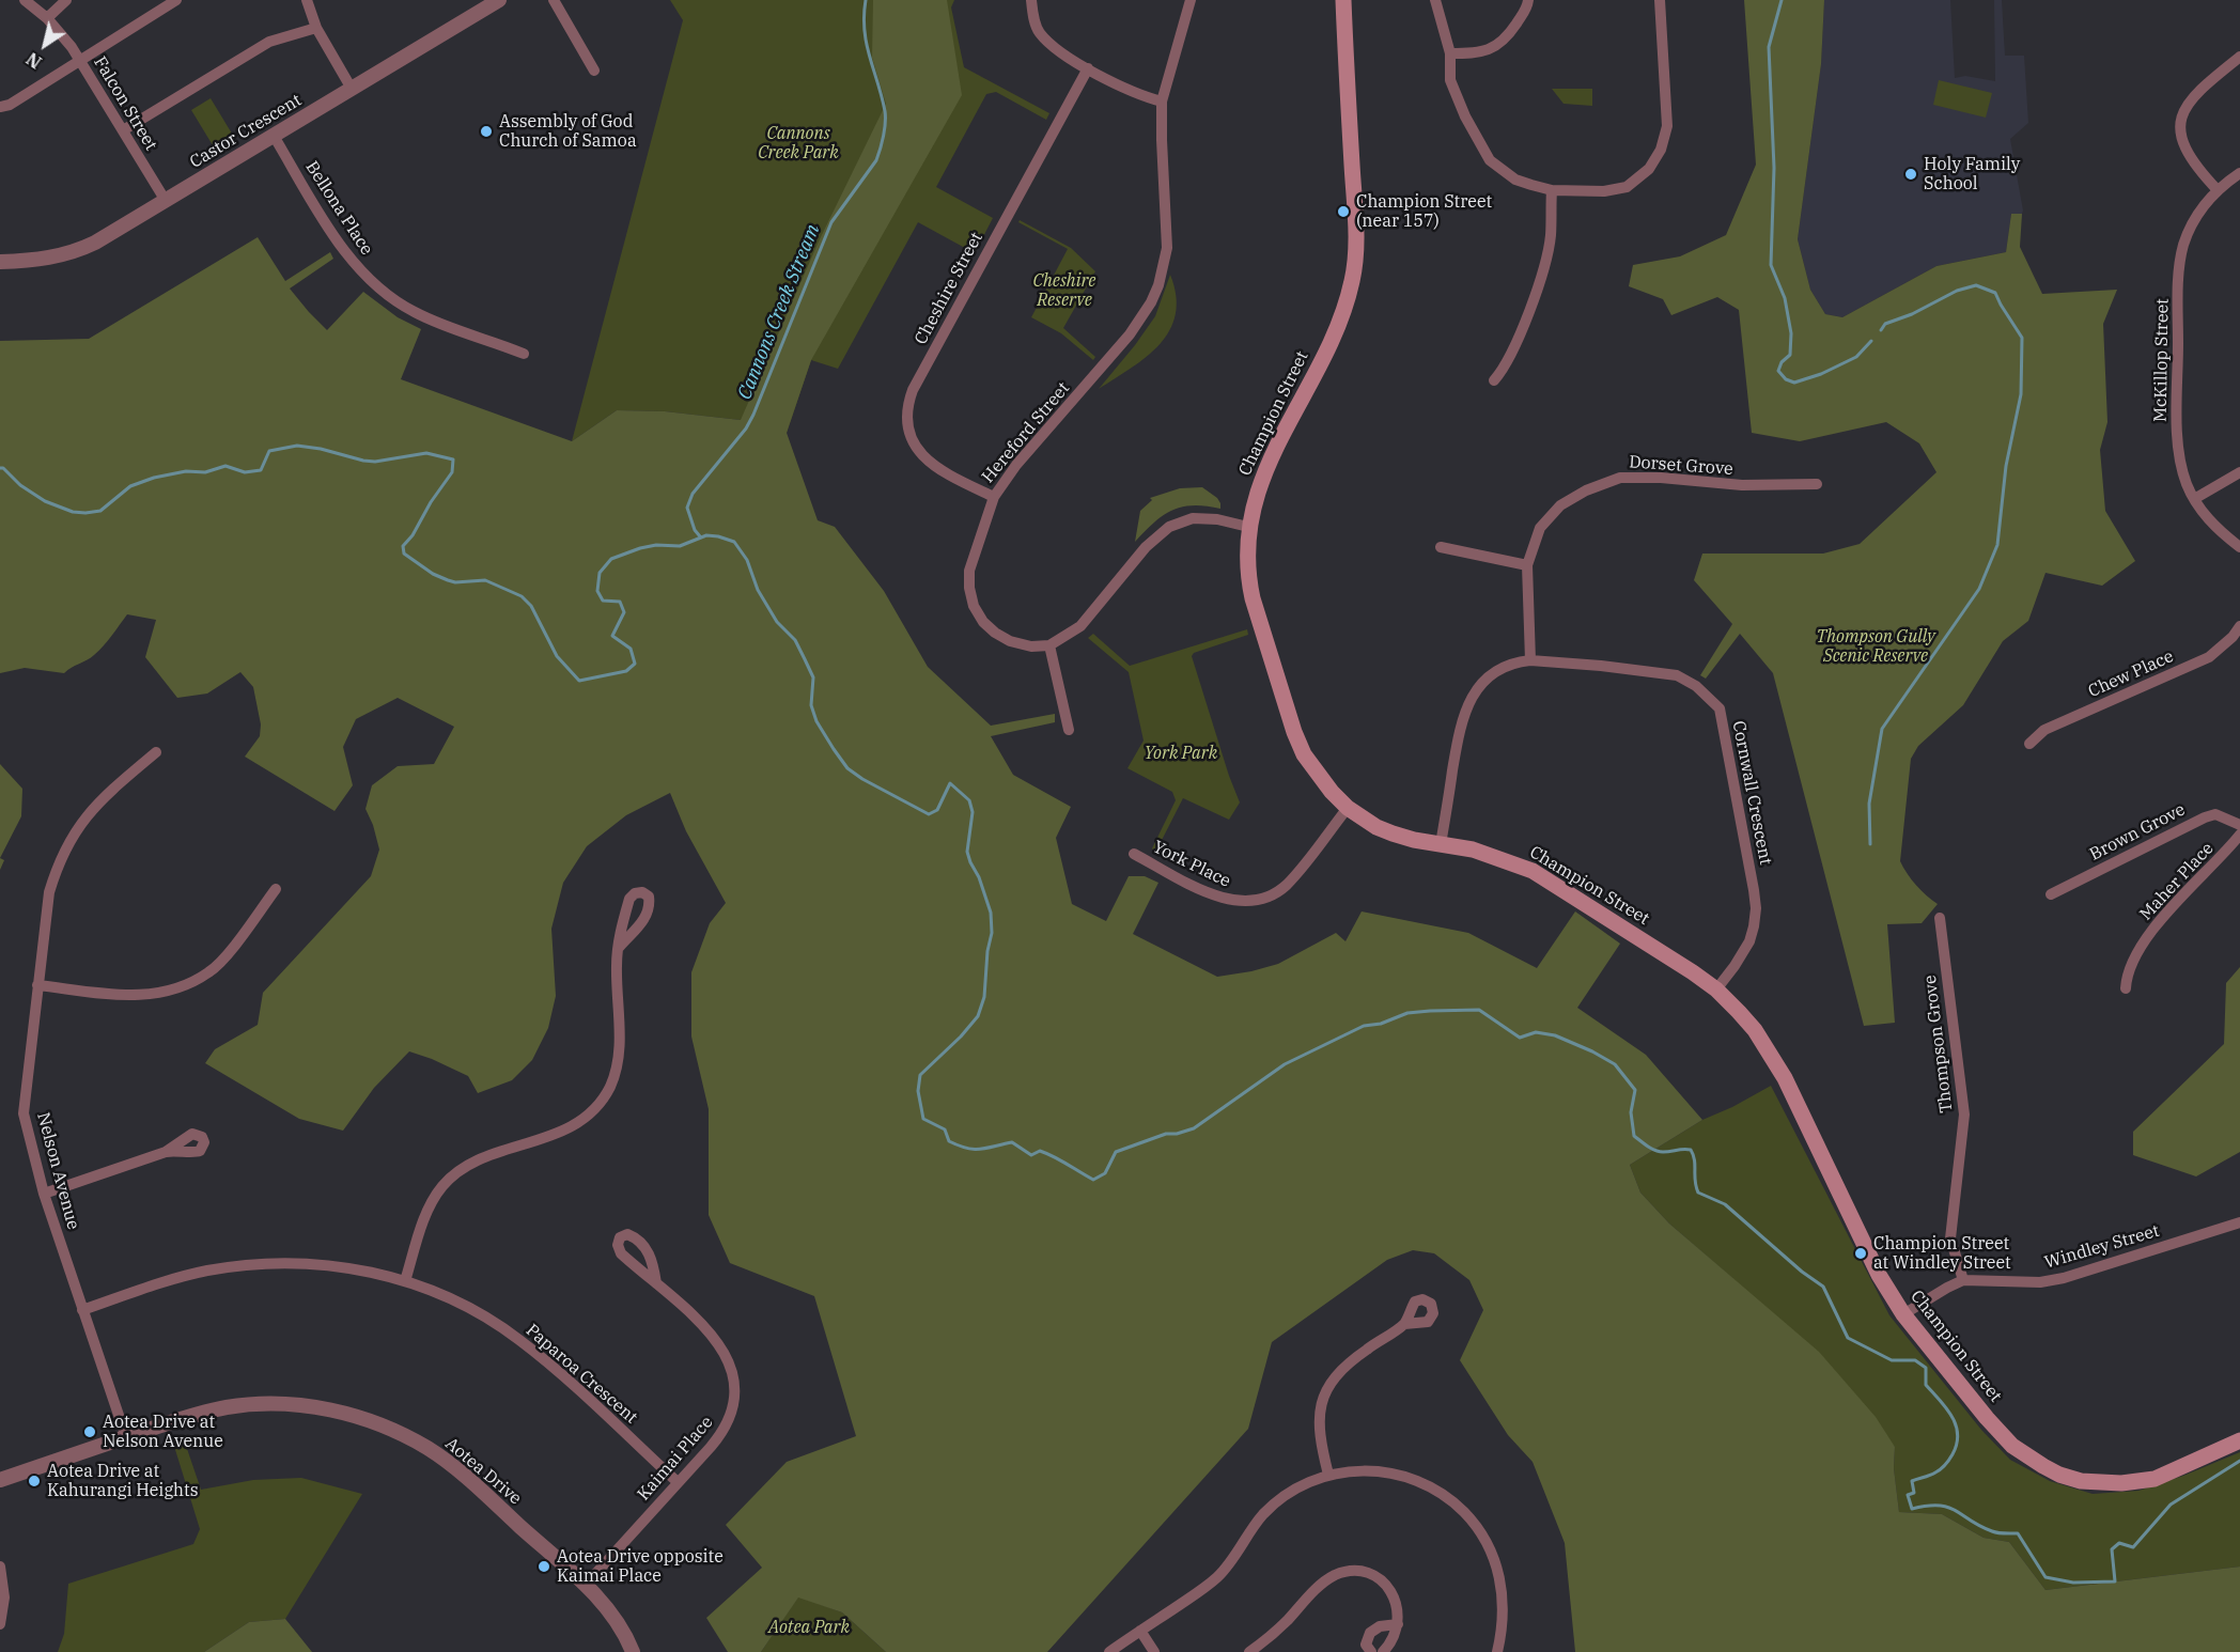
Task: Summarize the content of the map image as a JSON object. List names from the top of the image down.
{
  "streets": {
    "main road": ["Champion Street"],
    "street": [
      "Falcon Street",
      "Castor Crescent",
      "Bellona Place",
      "Cheshire Street",
      "McKillop Street",
      "Hereford Street",
      "Dorset Grove",
      "Chew Place",
      "Cornwall Crescent",
      "Brown Grove",
      "York Place",
      "Maher Place",
      "Thompson Grove",
      "Nelson Avenue",
      "Windley Street",
      "Paparoa Crescent",
      "Kaimai Place",
      "Aotea Drive"
    ]
  },
  "crossings": [
    ["Falcon Street", "Castor Crescent"],
    ["Castor Crescent", "Bellona Place"],
    ["Cheshire Street", "Hereford Street"],
    ["Champion Street", "Cornwall Crescent"],
    ["Champion Street", "York Place"],
    ["Champion Street", "Windley Street"],
    ["Dorset Grove", "Cornwall Crescent"],
    ["Thompson Grove", "Windley Street"],
    ["Nelson Avenue", "Paparoa Crescent"],
    ["Nelson Avenue", "Aotea Drive"],
    ["Paparoa Crescent", "Kaimai Place"],
    ["Kaimai Place", "Aotea Drive"]
  ],
  "water": ["Cannons Creek Stream"],
  "parks": [
    "Cannons Creek Park",
    "Cheshire Reserve",
    "Thompson Gully Scenic Reserve",
    "York Park",
    "Aotea Park"
  ],
  "places": [
    "Assembly of God Church of Samoa",
    "Holy Family School",
    "Champion Street (near 157)",
    "Champion Street at Windley Street",
    "Aotea Drive at Nelson Avenue",
    "Aotea Drive at Kahurangi Heights",
    "Aotea Drive opposite Kaimai Place"
  ],
  "north": "bottom left"
}
